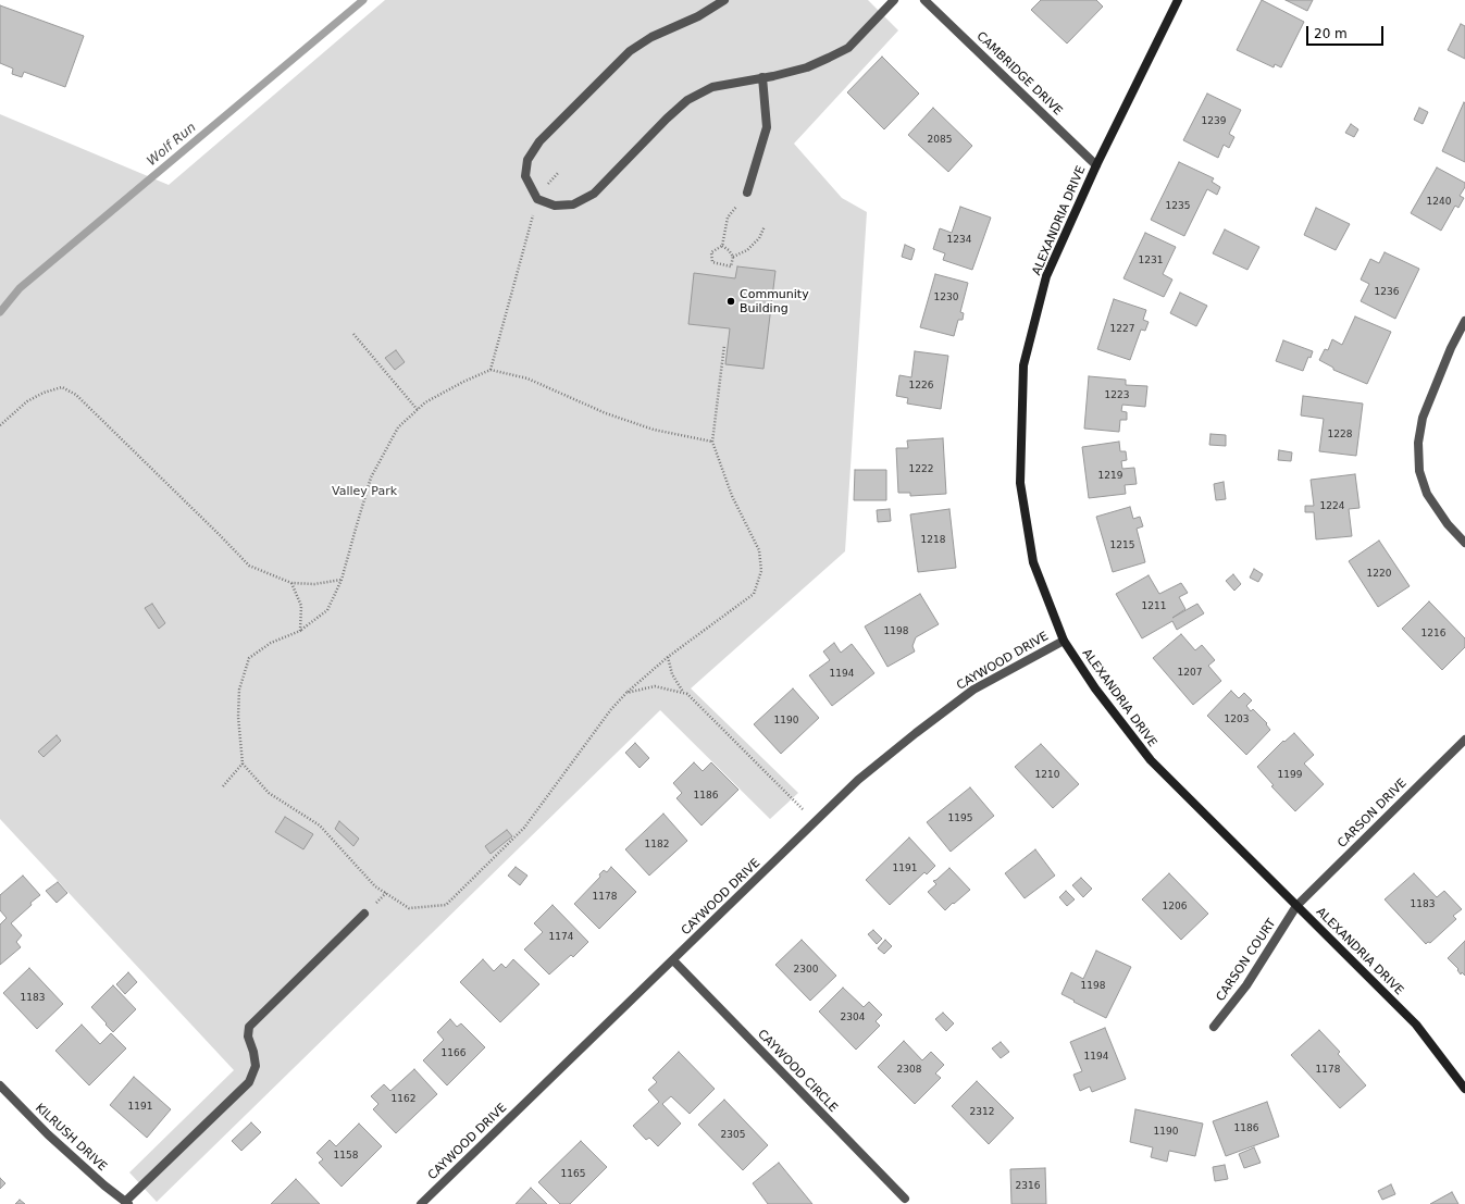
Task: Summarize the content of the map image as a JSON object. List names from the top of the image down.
{
  "streets": {
    "street": [
      "CAMBRIDGE DRIVE",
      "ALEXANDRIA DRIVE",
      "CAYWOOD DRIVE",
      "CARSON DRIVE",
      "CARSON COURT",
      "CAYWOOD CIRCLE",
      "KILRUSH DRIVE"
    ]
  },
  "crossings": [
    ["CAMBRIDGE DRIVE", "ALEXANDRIA DRIVE"],
    ["ALEXANDRIA DRIVE", "CAYWOOD DRIVE"],
    ["ALEXANDRIA DRIVE", "CARSON DRIVE"],
    ["ALEXANDRIA DRIVE", "CARSON COURT"],
    ["CAYWOOD DRIVE", "CAYWOOD CIRCLE"],
    ["CARSON DRIVE", "CARSON COURT"]
  ],
  "water": ["Wolf Run"],
  "parks": ["Valley Park"],
  "places": ["Community Building"],
  "house_numbers": [
    "1239",
    "2085",
    "1240",
    "1235",
    "1234",
    "1231",
    "1236",
    "1230",
    "1227",
    "1226",
    "1223",
    "1228",
    "1222",
    "1219",
    "1224",
    "1218",
    "1215",
    "1220",
    "1211",
    "1198",
    "1216",
    "1207",
    "1194",
    "1203",
    "1190",
    "1210",
    "1199",
    "1186",
    "1195",
    "1182",
    "1191",
    "1178",
    "1183",
    "1206",
    "1174",
    "2300",
    "1198",
    "1183",
    "2304",
    "1166",
    "1194",
    "2308",
    "1178",
    "1162",
    "1191",
    "2312",
    "1186",
    "1190",
    "2305",
    "1158",
    "1165",
    "2316"
  ],
  "scale_bar": "20 m"
}
